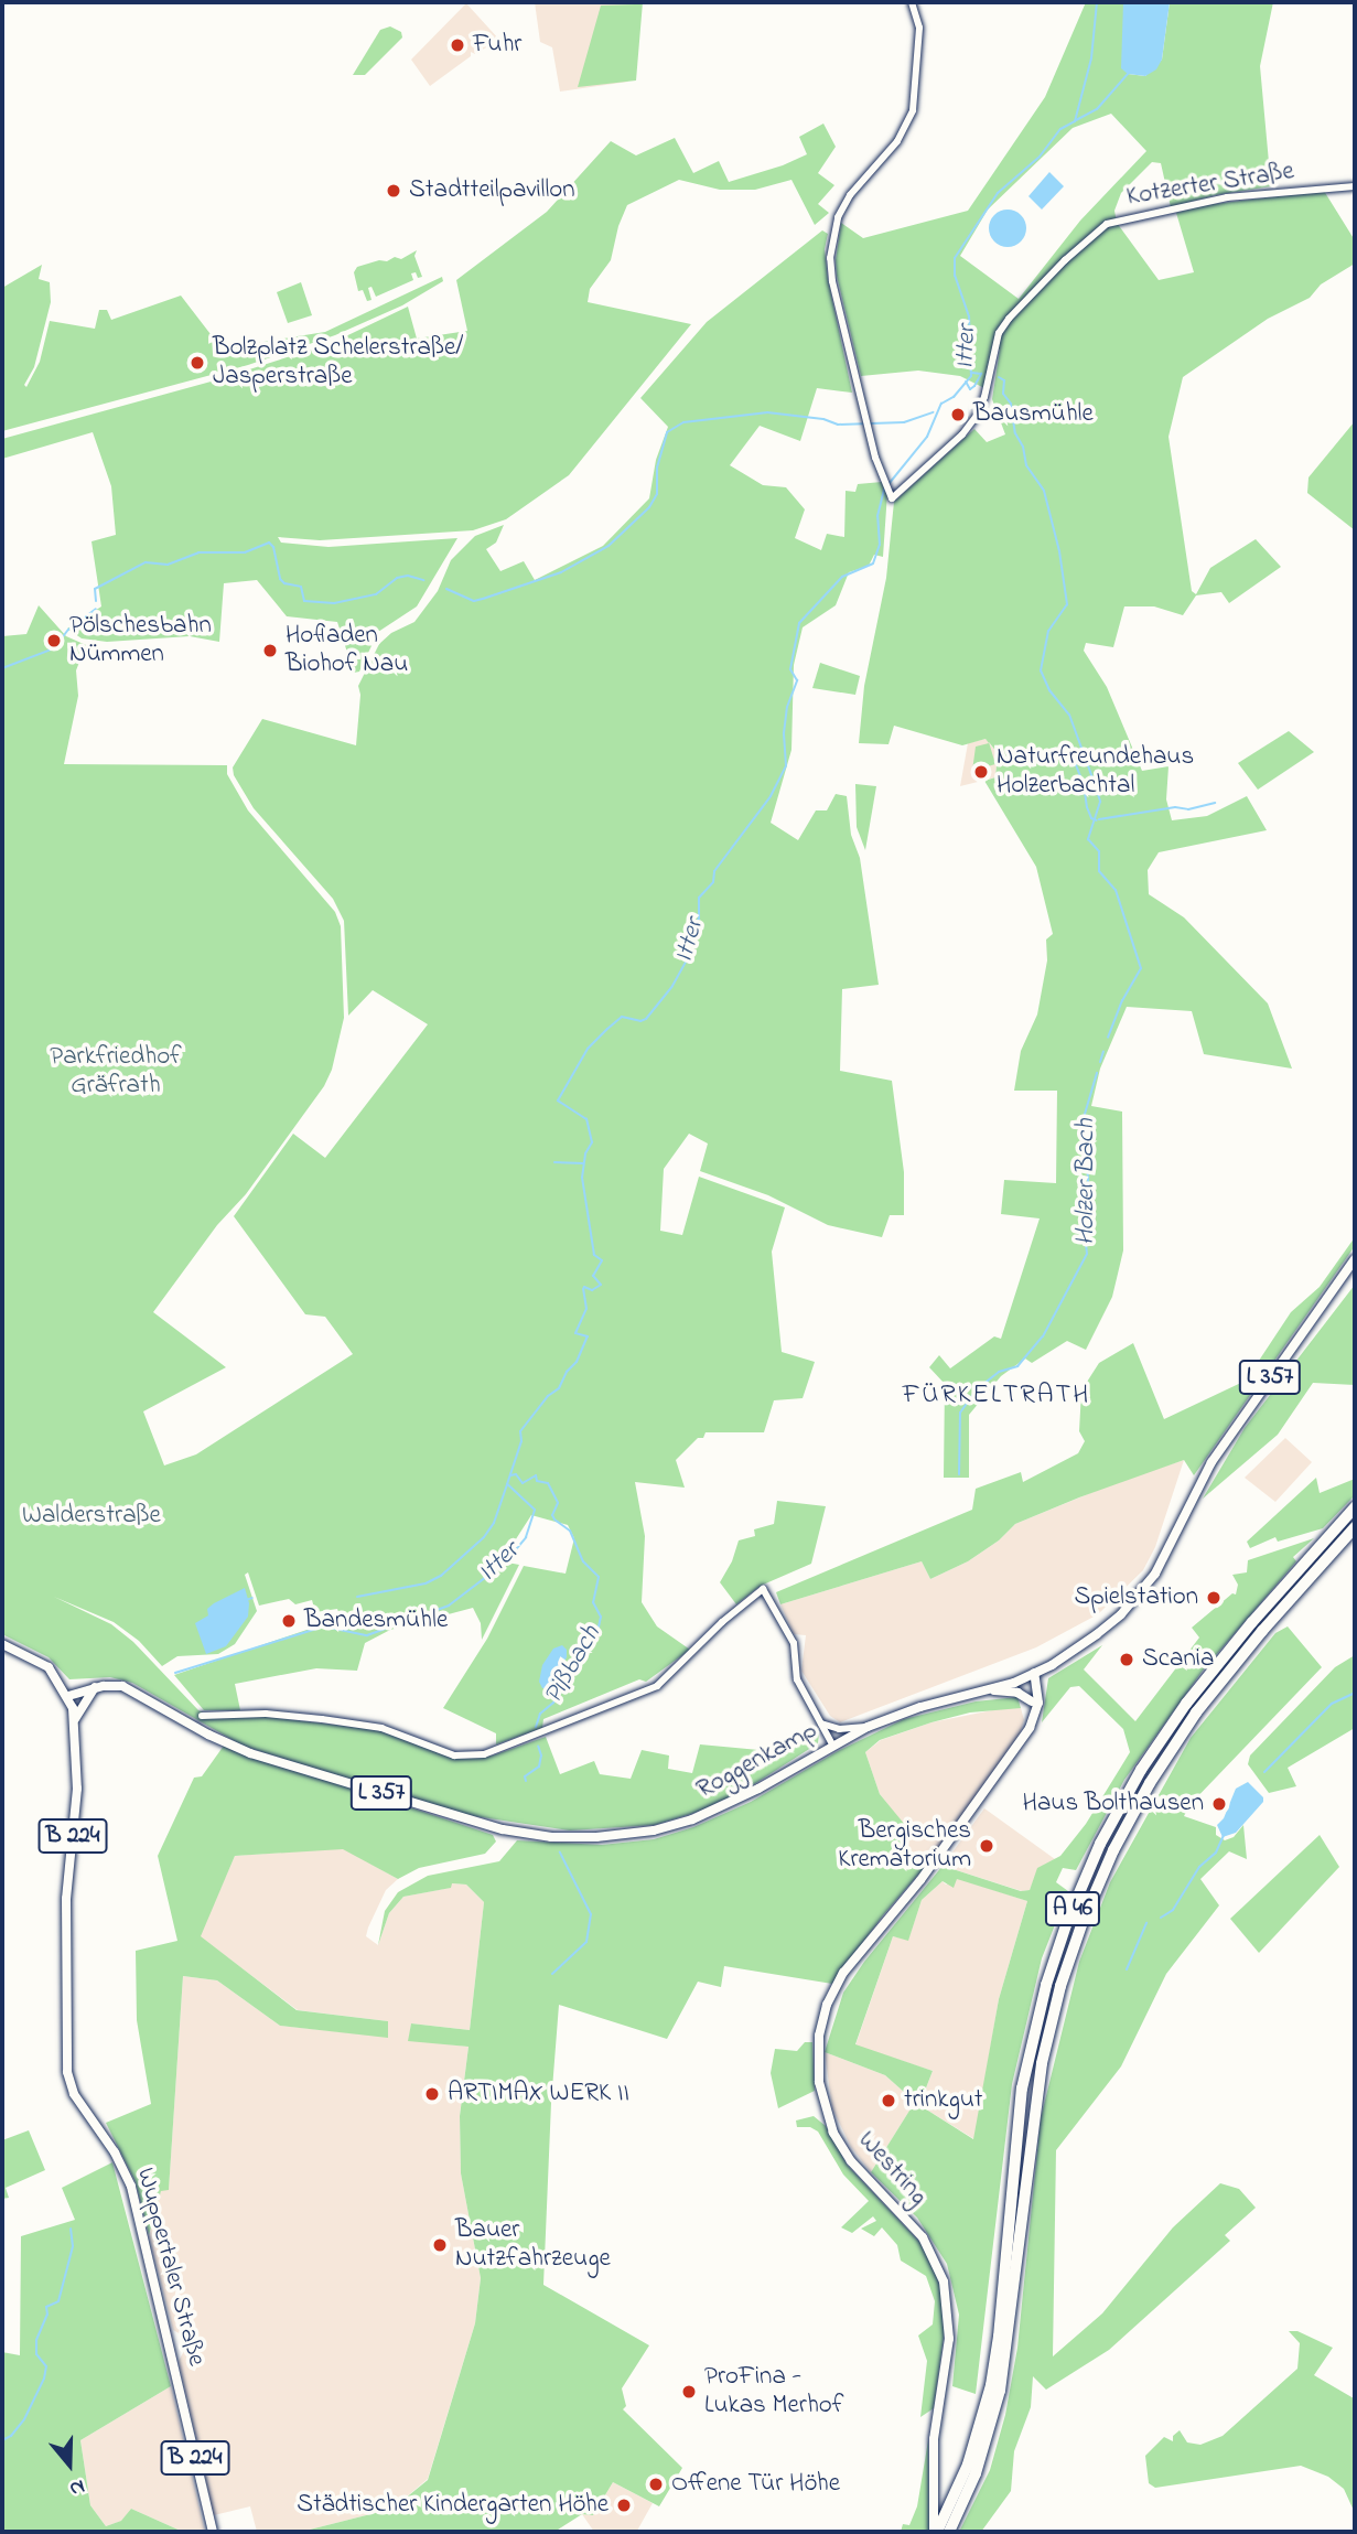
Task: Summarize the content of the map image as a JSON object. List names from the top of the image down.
{
  "streets": {
    "highway": ["A 46"],
    "main road": [
      "L 357",
      "Roggenkamp",
      "B 224",
      "Westring",
      "Wuppertaler Straße"
    ],
    "street": ["Kotzerter Straße"]
  },
  "crossings": [
    ["L 357", "Roggenkamp"],
    ["L 357", "Westring"],
    ["Roggenkamp", "Westring"],
    ["Roggenkamp", "Wuppertaler Straße"],
    ["A 46", "Westring"]
  ],
  "districts": ["FÜRKELTRATH"],
  "water": ["Itter", "Holzer Bach", "Pißbach"],
  "parks": ["Parkfriedhof Gräfrath", "Walderstraße"],
  "places": [
    "Fuhr",
    "Stadtteilpavillon",
    "Bolzplatz Schelerstraße/ Jasperstraße",
    "Bausmühle",
    "Pölschesbahn Nümmen",
    "Hofladen Biohof Nau",
    "Naturfreundehaus Holzerbachtal",
    "Spielstation",
    "Bandesmühle",
    "Scania",
    "Haus Bolthausen",
    "Bergisches Krematorium",
    "ARTIMAX WERK II",
    "trinkgut",
    "Bauer Nutzfahrzeuge",
    "ProFina - Lukas Merhof",
    "Offene Tür Höhe",
    "Städtischer Kindergarten Höhe"
  ],
  "north": "bottom"
}
